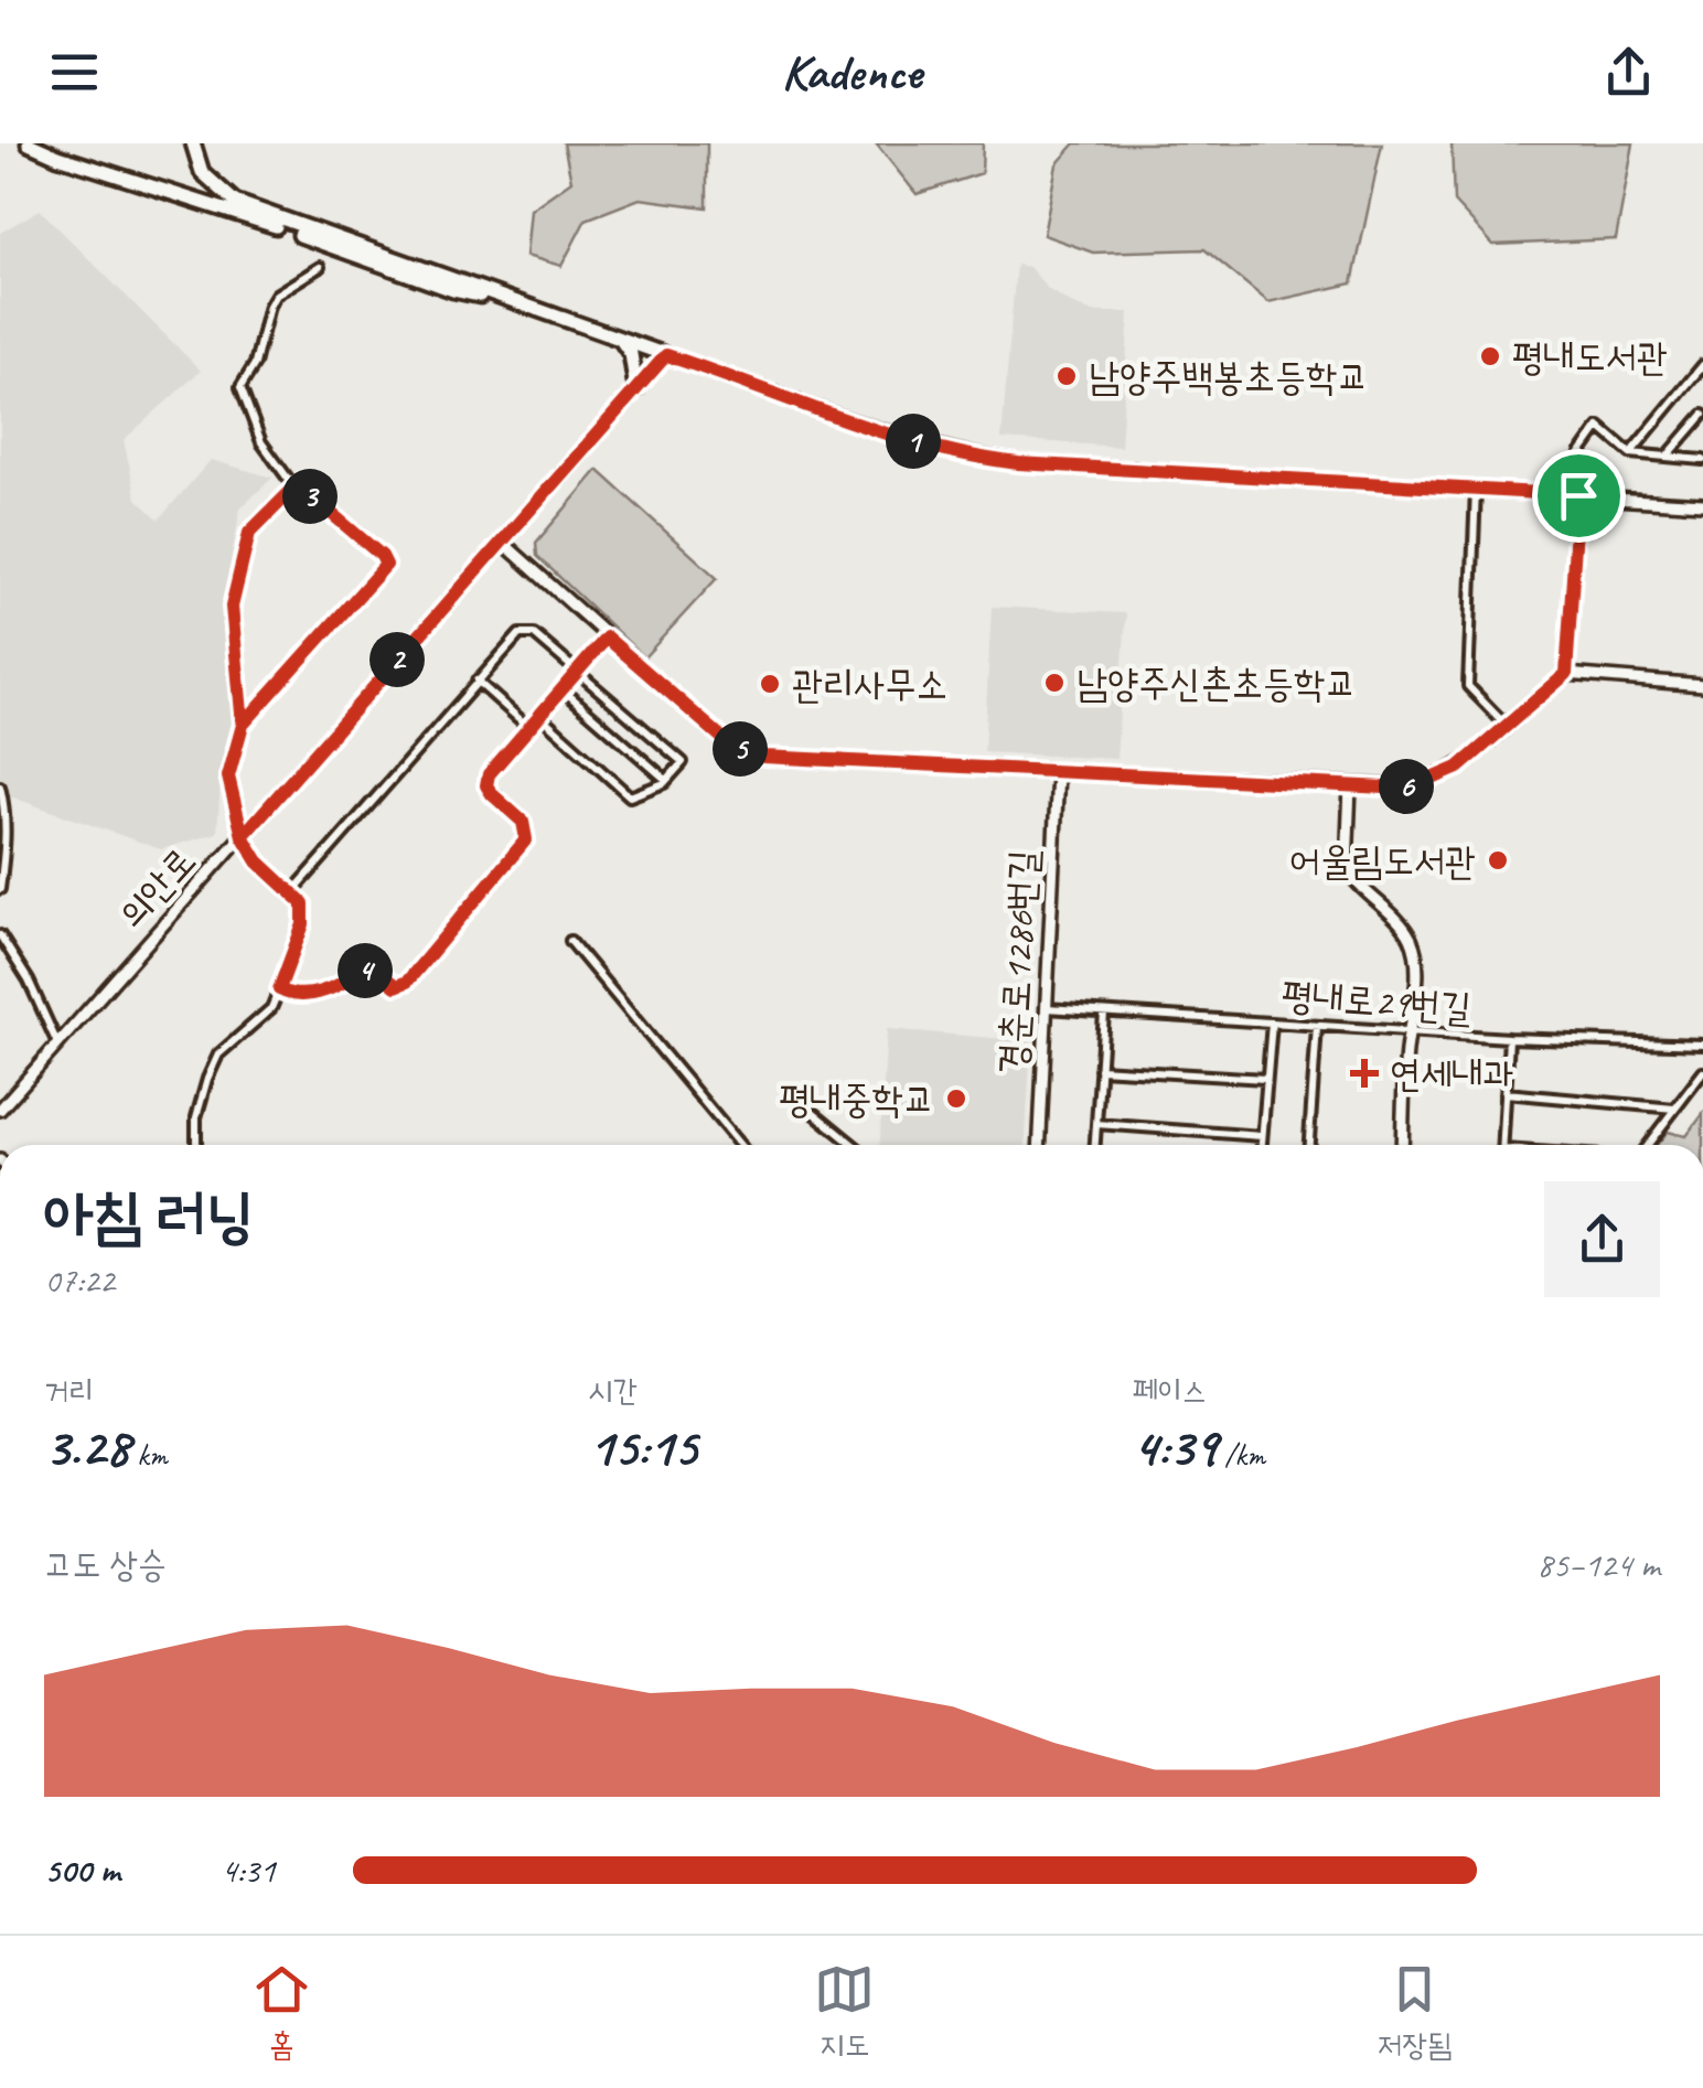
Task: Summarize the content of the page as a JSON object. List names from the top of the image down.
{
  "streets": {
    "street": ["의안로", "경춘로1286번길", "평내로29번길"]
  },
  "crossings": [
    ["경춘로1286번길", "평내로29번길"]
  ],
  "places": {
    "other": [
      "평내도서관",
      "남양주백봉초등학교",
      "남양주신촌초등학교",
      "관리사무소",
      "어울림도서관",
      "평내중학교"
    ],
    "health": ["연세내과"]
  },
  "page": {
    "header": "Kadence",
    "pins": [
      "1",
      "3",
      "2",
      "5",
      "6",
      "4"
    ],
    "heading": ["아침 러닝", "07:22"],
    "stats": [
      ["거리", "3.28 km"],
      ["시간", "15:15"],
      ["페이스", "4:39 /km"]
    ],
    "chart": ["고도 상승", "85–124 m"],
    "list": [
      {
        "name": "500 m",
        "note": "4:31"
      }
    ],
    "tabs": ["홈", "지도", "저장됨"]
  }
}
